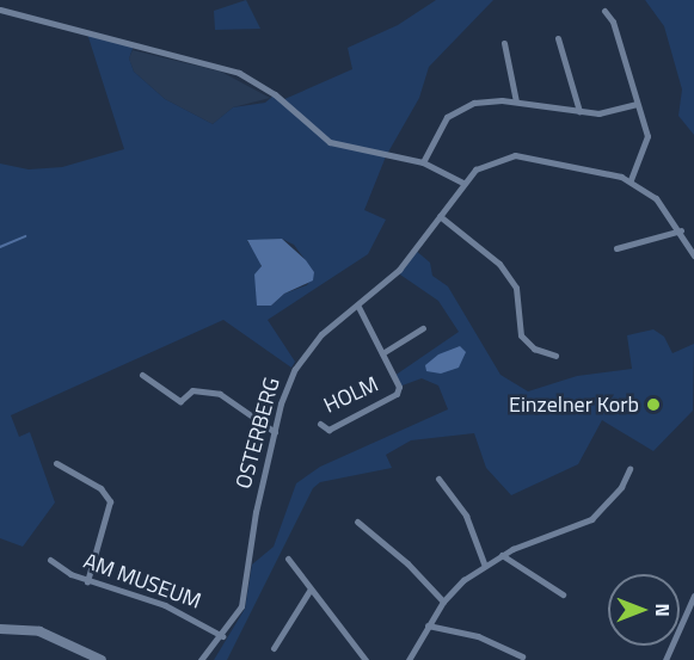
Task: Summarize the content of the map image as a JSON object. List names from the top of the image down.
{
  "streets": {
    "street": ["HOLM", "OSTERBERG", "AM MUSEUM"]
  },
  "crossings": [
    ["HOLM", "OSTERBERG"],
    ["OSTERBERG", "AM MUSEUM"]
  ],
  "places": ["Einzelner Korb"],
  "north": "right"
}
